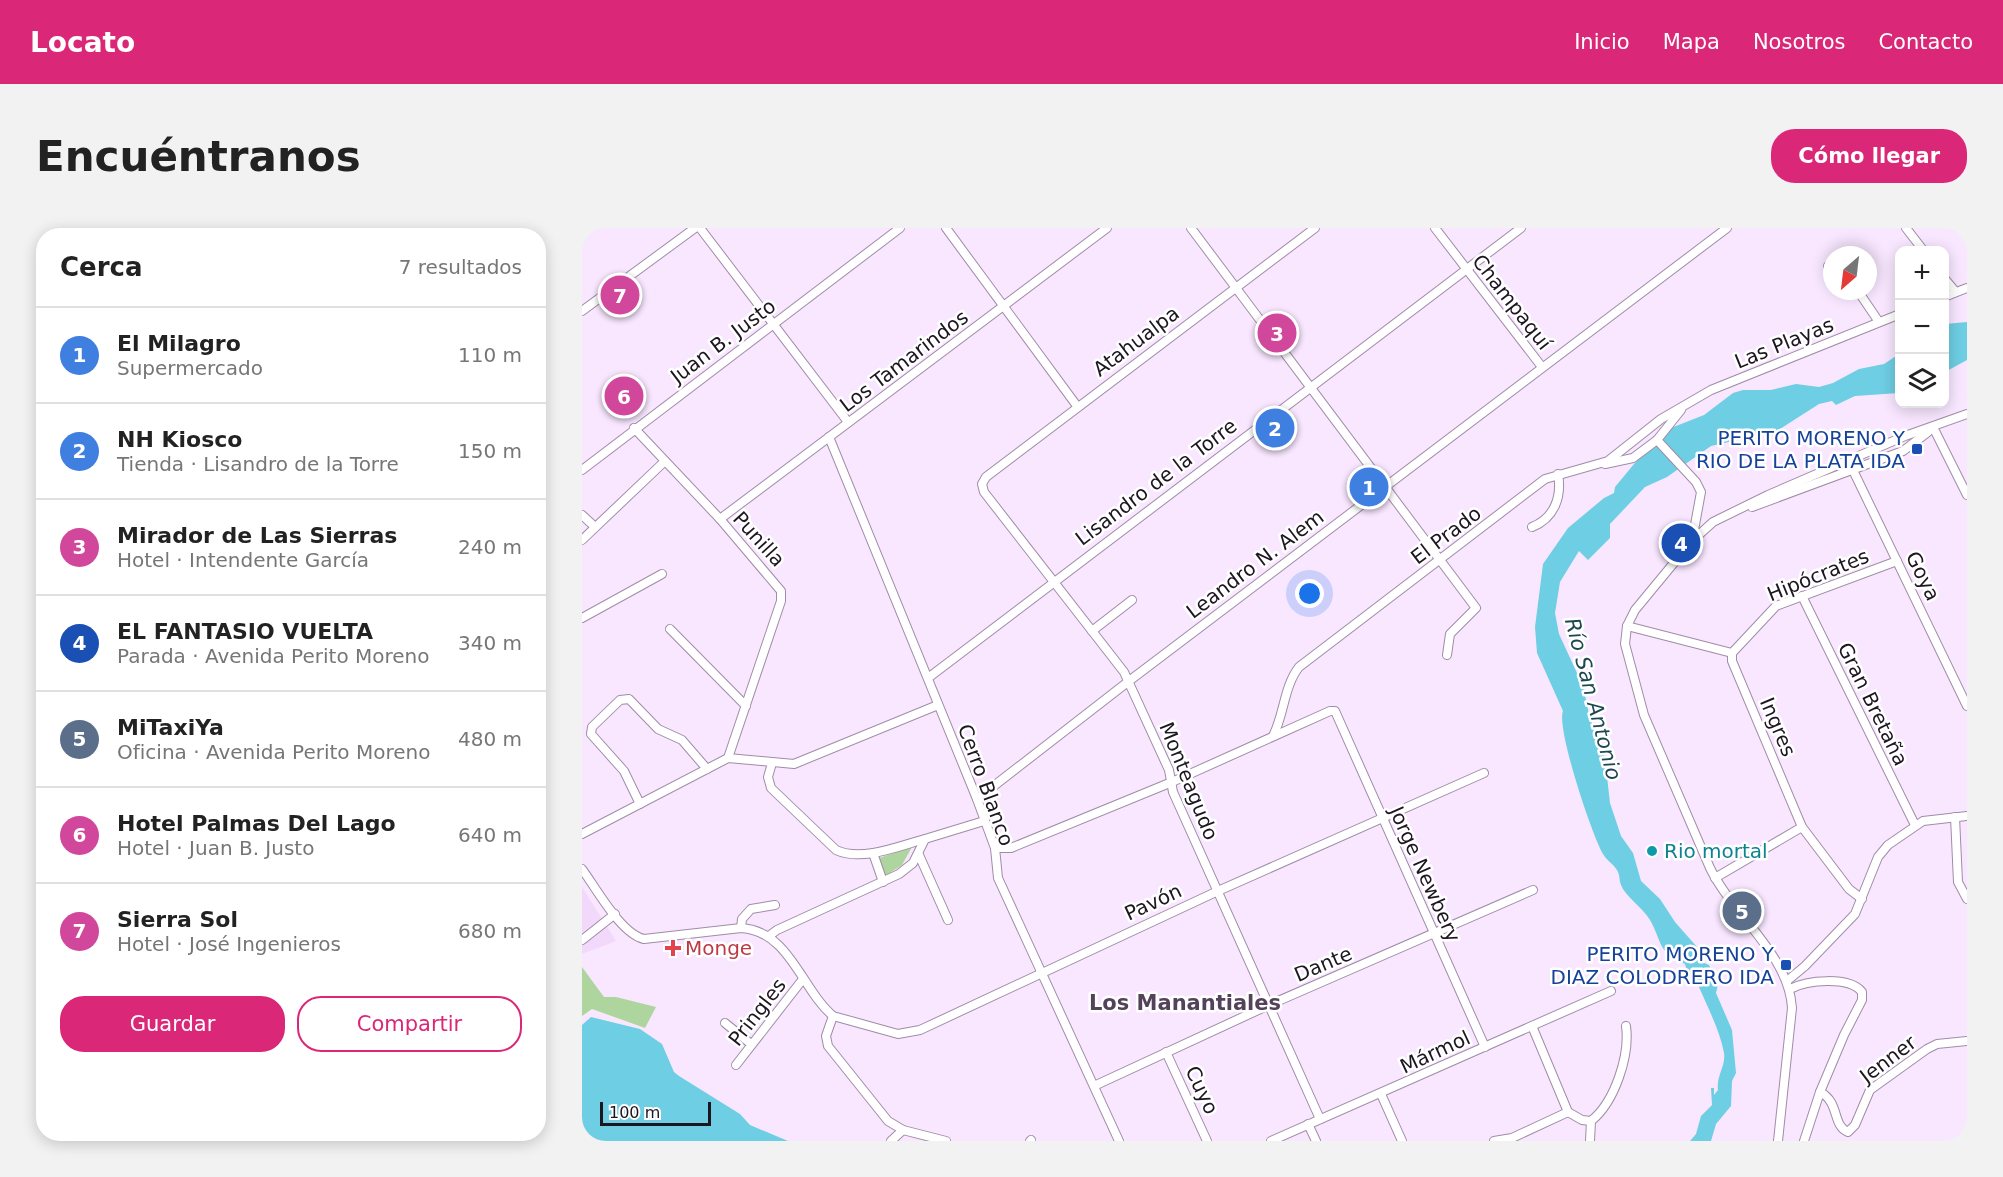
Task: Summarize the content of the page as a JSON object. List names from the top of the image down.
{
  "streets": {
    "street": [
      "Champaquí",
      "Juan B. Justo",
      "Atahualpa",
      "Las Playas",
      "Los Tamarindos",
      "Lisandro de la Torre",
      "El Prado",
      "Punilla",
      "Leandro N. Alem",
      "Hipócrates",
      "Goya",
      "Gran Bretaña",
      "Ingres",
      "Monteagudo",
      "Cerro Blanco",
      "Jorge Newbery",
      "Pavón",
      "Dante",
      "Pringles",
      "Mármol",
      "Jenner",
      "Cuyo"
    ]
  },
  "crossings": [
    ["Champaquí", "Lisandro de la Torre"],
    ["Champaquí", "Leandro N. Alem"],
    ["Atahualpa", "Monteagudo"],
    ["Las Playas", "El Prado"],
    ["Los Tamarindos", "Punilla"],
    ["Los Tamarindos", "Cerro Blanco"],
    ["Lisandro de la Torre", "Monteagudo"],
    ["Lisandro de la Torre", "Cerro Blanco"],
    ["Leandro N. Alem", "Monteagudo"],
    ["Leandro N. Alem", "Cerro Blanco"],
    ["Hipócrates", "Goya"],
    ["Hipócrates", "Gran Bretaña"],
    ["Hipócrates", "Ingres"],
    ["Monteagudo", "Pavón"],
    ["Monteagudo", "Dante"],
    ["Monteagudo", "Mármol"],
    ["Cerro Blanco", "Pavón"],
    ["Cerro Blanco", "Dante"],
    ["Jorge Newbery", "Pavón"],
    ["Jorge Newbery", "Dante"],
    ["Jorge Newbery", "Mármol"],
    ["Dante", "Cuyo"]
  ],
  "districts": ["Los Manantiales"],
  "water": ["Río San Antonio"],
  "places": {
    "transit": ["PERITO MORENO Y RIO DE LA PLATA IDA", "PERITO MORENO Y DIAZ COLODRERO IDA"],
    "other": ["Rio mortal"],
    "health": ["Monge"]
  },
  "scale_bar": "100 m",
  "north": "bottom left",
  "page": {
    "header": "Locato",
    "nav": [
      "Inicio",
      "Mapa",
      "Nosotros",
      "Contacto"
    ],
    "buttons": [
      "Cómo llegar",
      ["Guardar", "Compartir"]
    ],
    "title": "Encuéntranos",
    "heading": ["Cerca", "7 resultados"],
    "map_buttons": ["+", "−"],
    "pins": [
      "7",
      "3",
      "6",
      "2",
      "1",
      "4",
      "5"
    ],
    "list": [
      {
        "mark": "1",
        "name": "El Milagro",
        "note": "Supermercado",
        "value": "110 m"
      },
      {
        "mark": "2",
        "name": "NH Kiosco",
        "note": "Tienda · Lisandro de la Torre",
        "value": "150 m"
      },
      {
        "mark": "3",
        "name": "Mirador de Las Sierras",
        "note": "Hotel · Intendente García",
        "value": "240 m"
      },
      {
        "mark": "4",
        "name": "EL FANTASIO VUELTA",
        "note": "Parada · Avenida Perito Moreno",
        "value": "340 m"
      },
      {
        "mark": "5",
        "name": "MiTaxiYa",
        "note": "Oficina · Avenida Perito Moreno",
        "value": "480 m"
      },
      {
        "mark": "6",
        "name": "Hotel Palmas Del Lago",
        "note": "Hotel · Juan B. Justo",
        "value": "640 m"
      },
      {
        "mark": "7",
        "name": "Sierra Sol",
        "note": "Hotel · José Ingenieros",
        "value": "680 m"
      }
    ],
    "scale": "100 m"
  }
}
